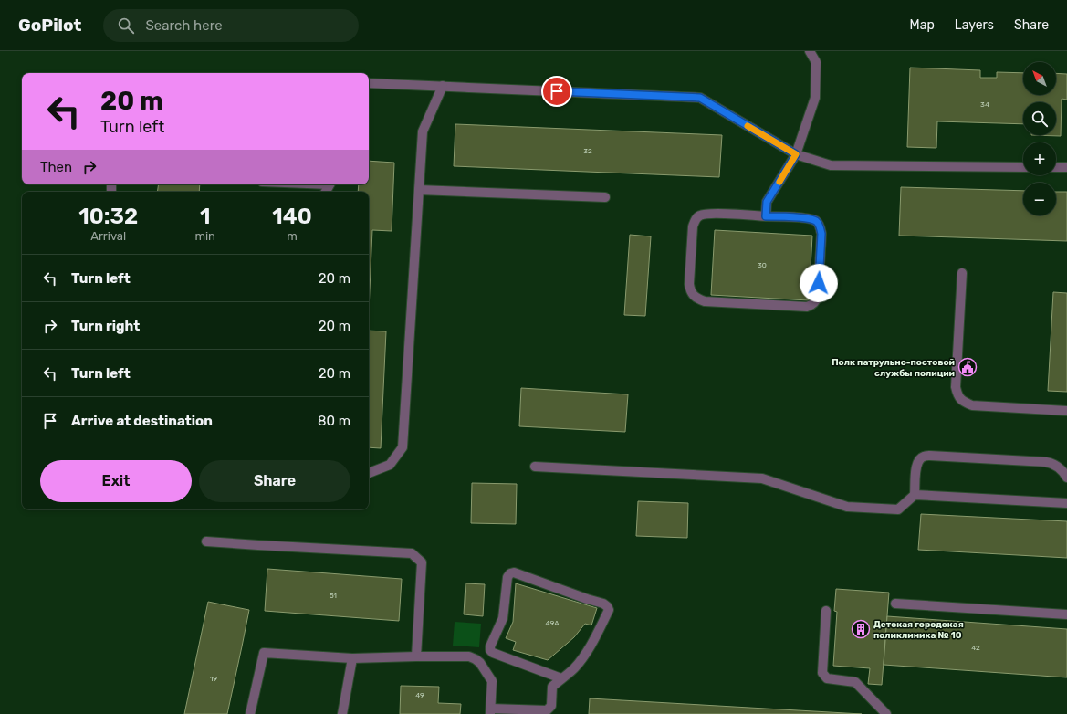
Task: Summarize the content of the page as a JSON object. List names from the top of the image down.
{
  "places": {
    "public building": ["Полк патрульно-постовой службы полиции"],
    "building": ["Детская городская поликлиника № 10"]
  },
  "house_numbers": [
    "34",
    "32",
    "30",
    "51",
    "49А",
    "42",
    "19",
    "49"
  ],
  "north": "top left",
  "page": {
    "header": "GoPilot",
    "search": "Search here",
    "nav": ["Map", "Layers", "Share"],
    "map_buttons": ["+", "−"],
    "turn": ["20 m", "Turn left"],
    "then": "Then",
    "eta": [
      "10:32",
      "Arrival",
      "1",
      "min",
      "140",
      "m"
    ],
    "list": [
      {
        "name": "Turn left",
        "value": "20 m"
      },
      {
        "name": "Turn right",
        "value": "20 m"
      },
      {
        "name": "Turn left",
        "value": "20 m"
      },
      {
        "name": "Arrive at destination",
        "value": "80 m"
      }
    ],
    "buttons": ["Exit", "Share"]
  }
}
